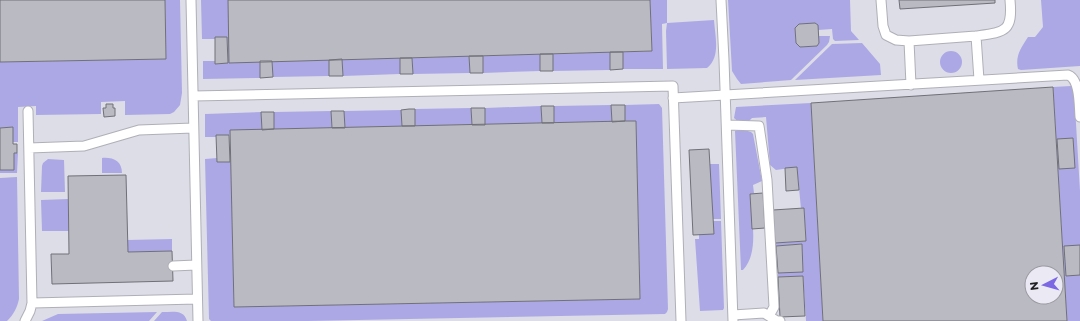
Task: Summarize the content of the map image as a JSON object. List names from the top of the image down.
{
  "north": "left"
}
